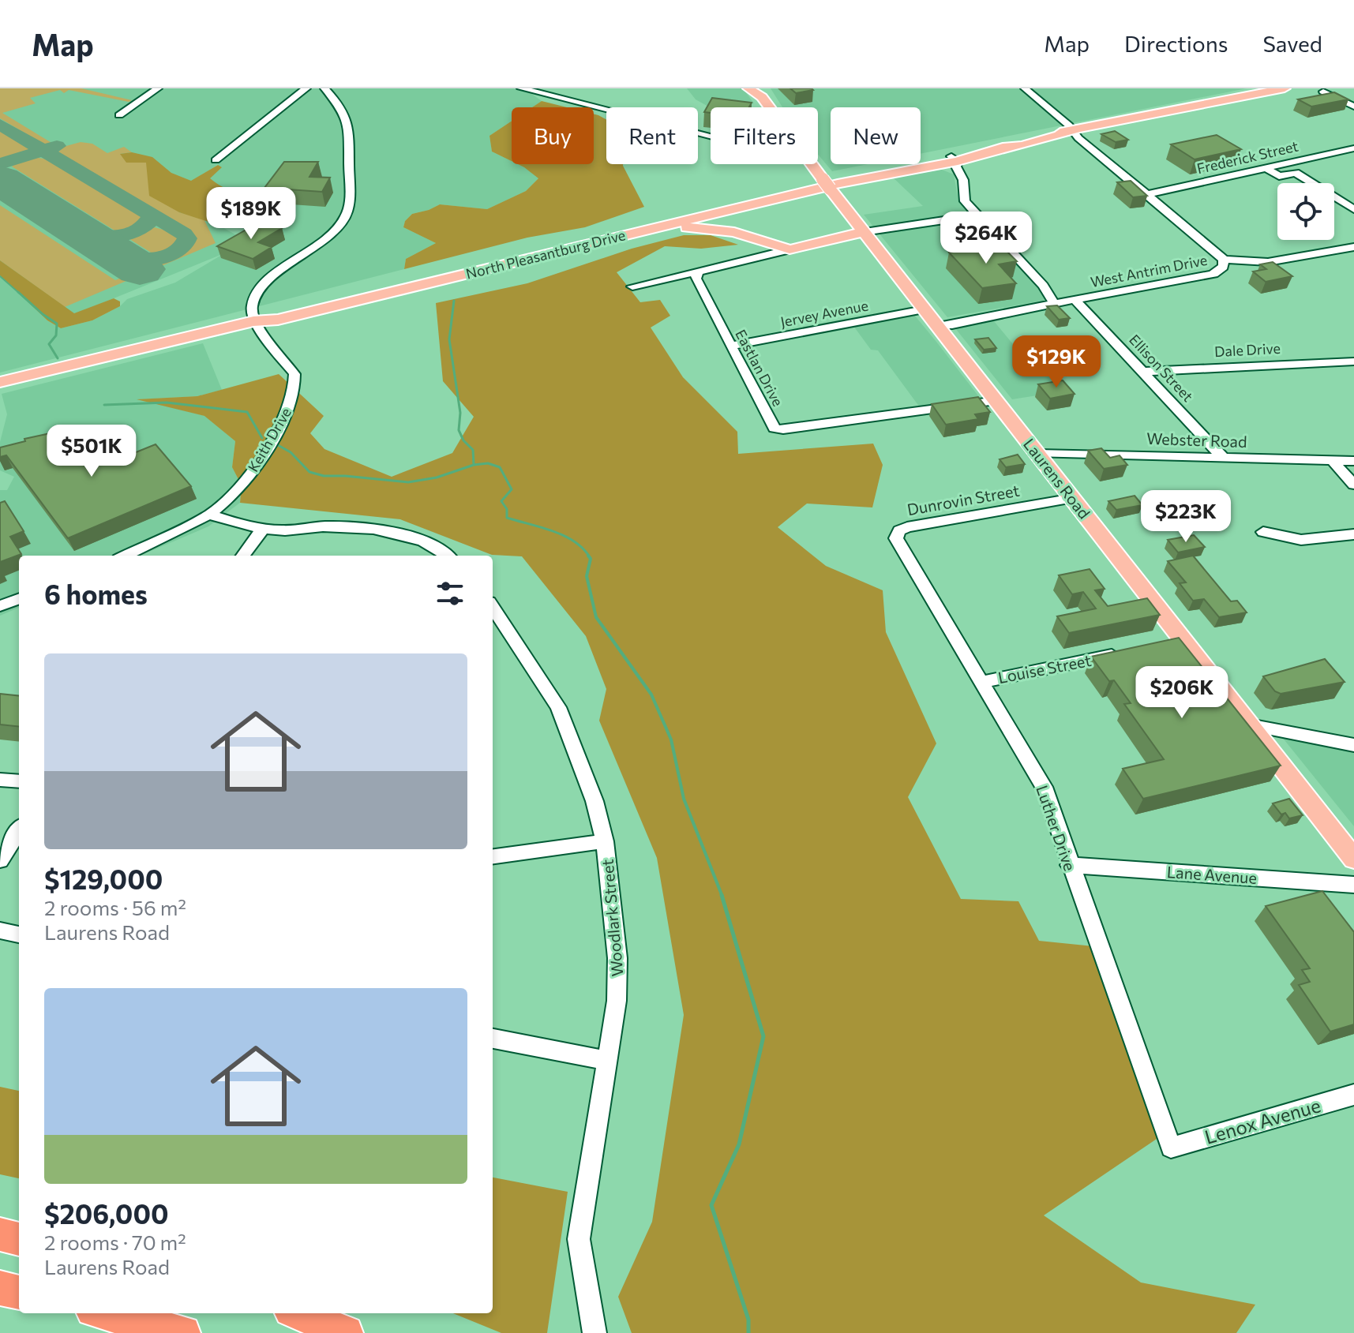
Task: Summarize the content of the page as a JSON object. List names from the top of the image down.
{
  "streets": {
    "main road": ["North Pleasantburg Drive", "Laurens Road"],
    "street": [
      "Frederick Street",
      "West Antrim Drive",
      "Jervey Avenue",
      "Dale Drive",
      "Eastlan Drive",
      "Ellison Street",
      "Keith Drive",
      "Webster Road",
      "Dunrovin Street",
      "Louise Street",
      "Luther Drive",
      "Lane Avenue",
      "Woodlark Street",
      "Lenox Avenue"
    ]
  },
  "crossings": [
    ["Frederick Street", "West Antrim Drive"],
    ["North Pleasantburg Drive", "Keith Drive"],
    ["North Pleasantburg Drive", "Laurens Road"],
    ["West Antrim Drive", "Ellison Street"],
    ["West Antrim Drive", "Laurens Road"],
    ["Jervey Avenue", "Eastlan Drive"],
    ["Jervey Avenue", "Laurens Road"],
    ["Dale Drive", "Ellison Street"],
    ["Eastlan Drive", "Laurens Road"],
    ["Ellison Street", "Webster Road"],
    ["Webster Road", "Laurens Road"],
    ["Laurens Road", "Dunrovin Street"],
    ["Dunrovin Street", "Luther Drive"],
    ["Louise Street", "Luther Drive"],
    ["Luther Drive", "Lane Avenue"],
    ["Luther Drive", "Lenox Avenue"]
  ],
  "page": {
    "header": "Map",
    "nav": ["Map", "Directions", "Saved"],
    "chip": [
      "Buy",
      "Rent",
      "Filters",
      "New"
    ],
    "price": [
      "$189K",
      "$264K",
      "$129K",
      "$501K",
      "$223K",
      "$206K"
    ],
    "heading": "6 homes",
    "list": [
      {
        "name": "$129,000",
        "note": "2 rooms · 56 m² · Laurens Road"
      },
      {
        "name": "$206,000",
        "note": "2 rooms · 70 m² · Laurens Road"
      }
    ]
  }
}
